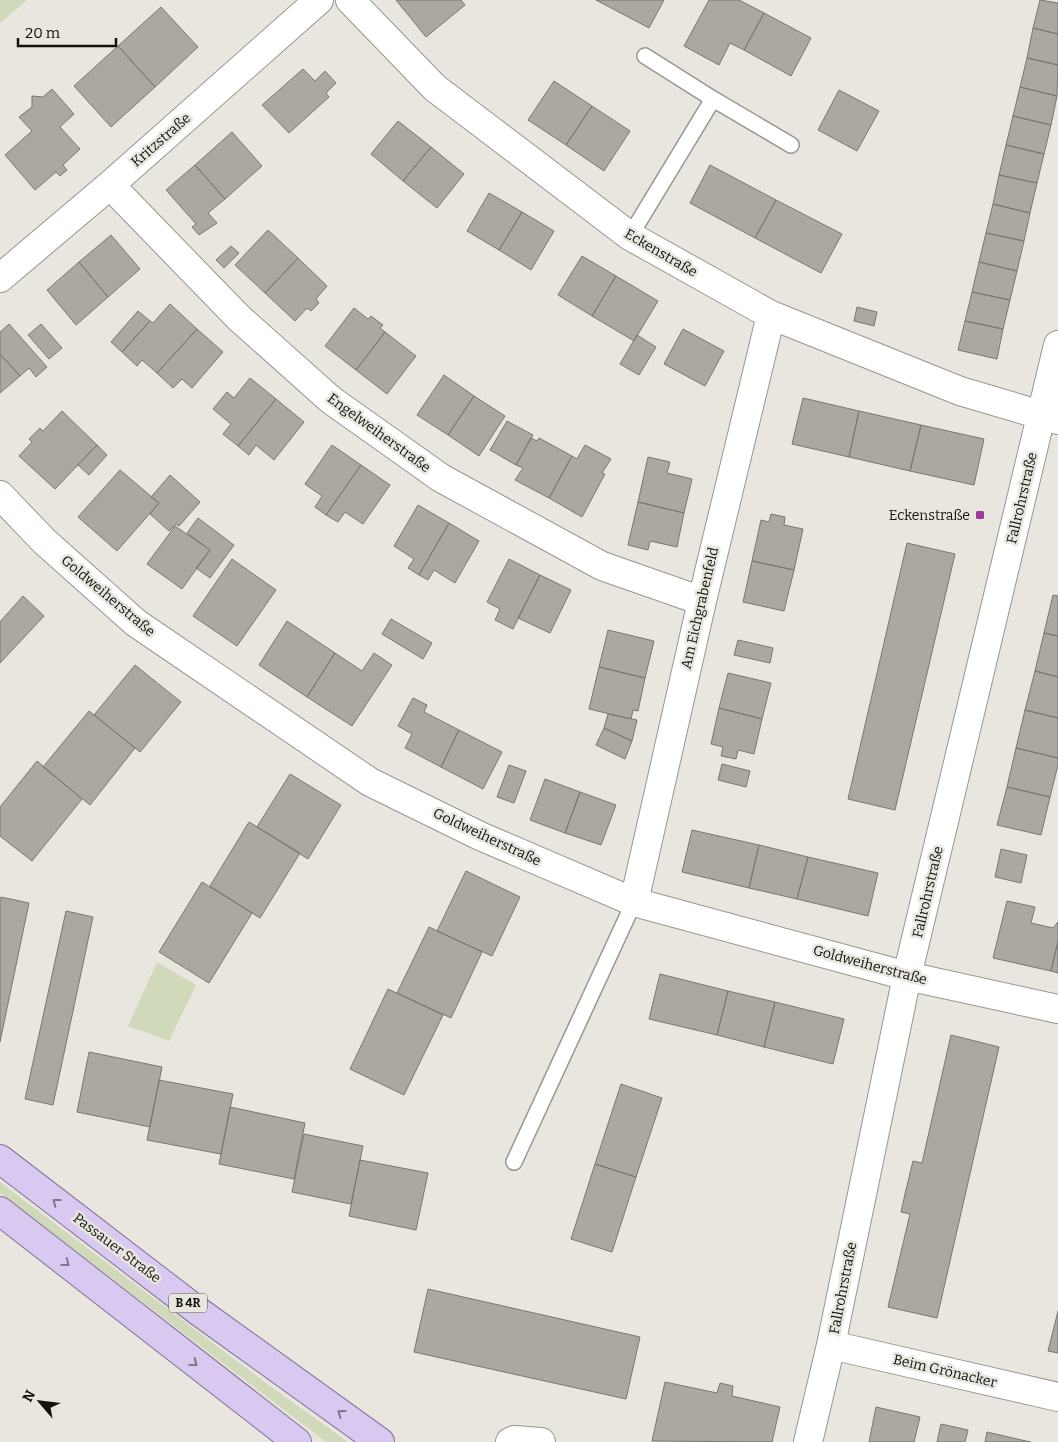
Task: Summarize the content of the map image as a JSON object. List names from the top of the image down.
{
  "streets": {
    "main road": ["Passauer Straße", "B 4R"],
    "street": [
      "Kritzstraße",
      "Eckenstraße",
      "Engelweiherstraße",
      "Fallrohrstraße",
      "Goldweiherstraße",
      "Am Eichgrabenfeld",
      "Beim Grönacker"
    ]
  },
  "crossings": [
    ["Kritzstraße", "Engelweiherstraße"],
    ["Eckenstraße", "Fallrohrstraße"],
    ["Eckenstraße", "Am Eichgrabenfeld"],
    ["Engelweiherstraße", "Am Eichgrabenfeld"],
    ["Fallrohrstraße", "Goldweiherstraße"],
    ["Fallrohrstraße", "Beim Grönacker"],
    ["Goldweiherstraße", "Am Eichgrabenfeld"]
  ],
  "places": {
    "transit": ["Eckenstraße"]
  },
  "scale_bar": "20 m",
  "north": "top left"
}
